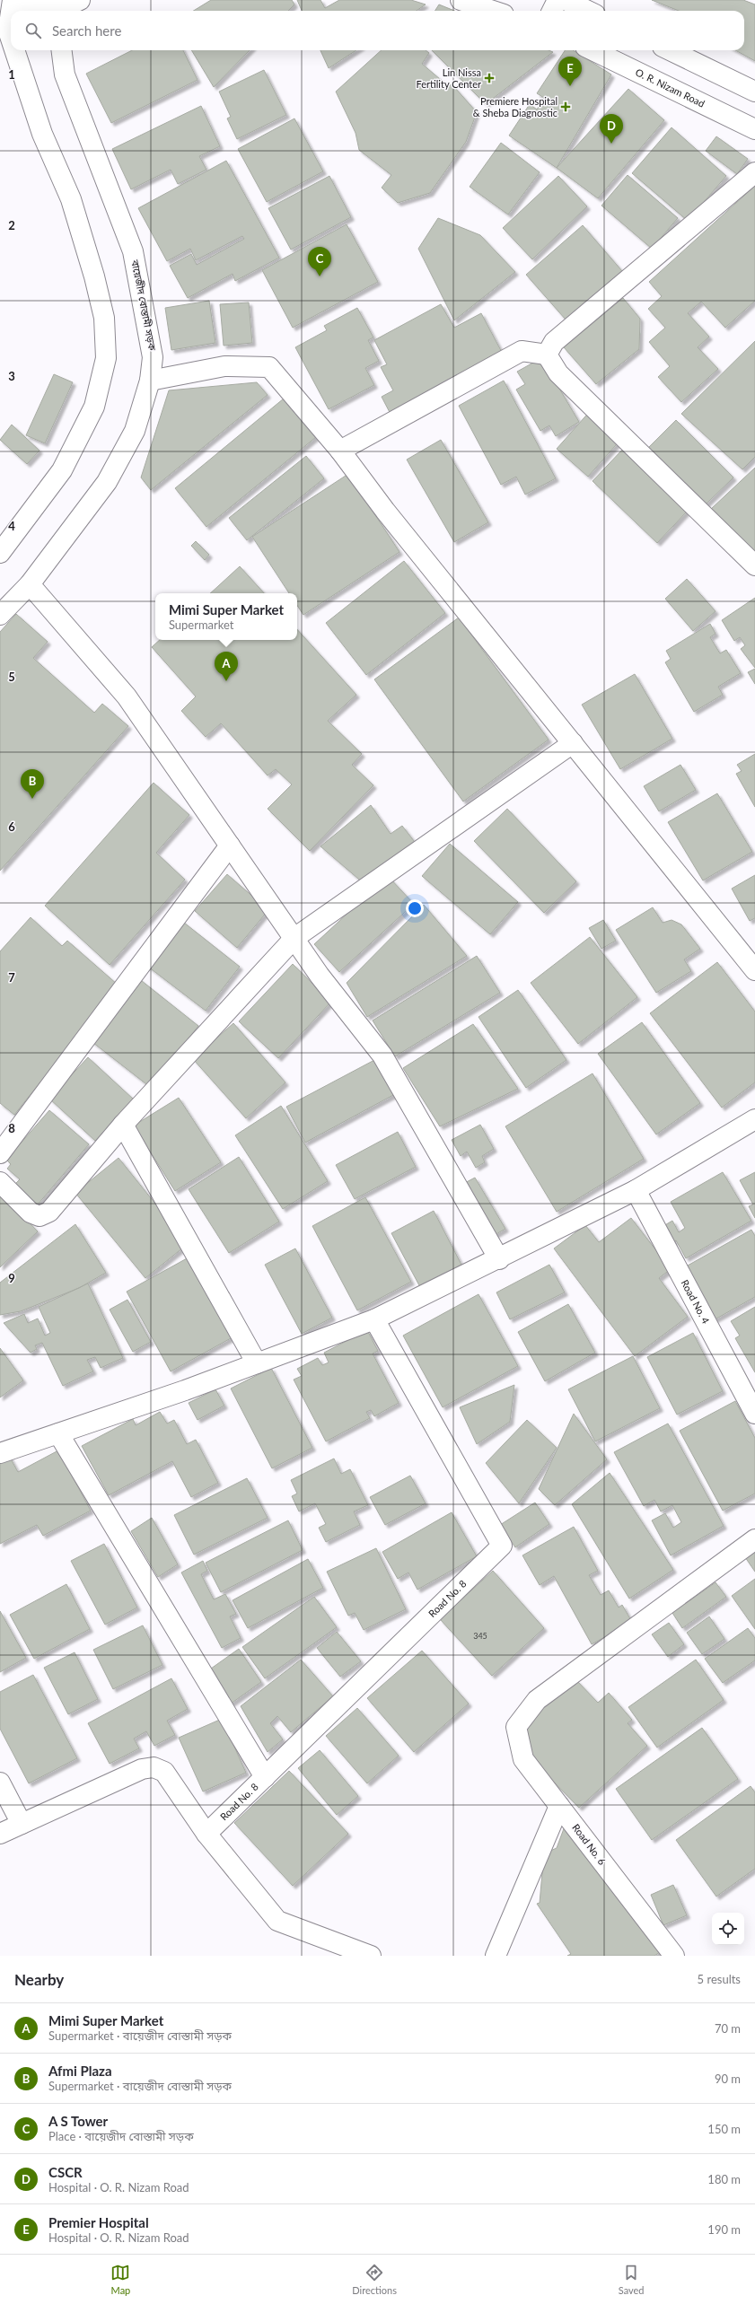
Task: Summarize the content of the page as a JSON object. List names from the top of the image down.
{
  "streets": {
    "street": [
      "O. R. Nizam Road",
      "বায়েজীদ বোস্তামী সড়ক",
      "Road No. 4",
      "Road No. 8",
      "Road No. 6"
    ]
  },
  "places": {
    "health": ["Lin Nissa Fertility Center", "Premiere Hospital & Sheba Diagnostic"]
  },
  "house_numbers": ["345"],
  "page": {
    "search": "Search here",
    "pins": [
      "E",
      "D",
      "C",
      "A",
      "B"
    ],
    "popup": ["Mimi Super Market", "Supermarket"],
    "heading": ["Nearby", "5 results"],
    "list": [
      {
        "mark": "A",
        "name": "Mimi Super Market",
        "note": "Supermarket · বায়েজীদ বোস্তামী সড়ক",
        "value": "70 m"
      },
      {
        "mark": "B",
        "name": "Afmi Plaza",
        "note": "Supermarket · বায়েজীদ বোস্তামী সড়ক",
        "value": "90 m"
      },
      {
        "mark": "C",
        "name": "A S Tower",
        "note": "Place · বায়েজীদ বোস্তামী সড়ক",
        "value": "150 m"
      },
      {
        "mark": "D",
        "name": "CSCR",
        "note": "Hospital · O. R. Nizam Road",
        "value": "180 m"
      },
      {
        "mark": "E",
        "name": "Premier Hospital",
        "note": "Hospital · O. R. Nizam Road",
        "value": "190 m"
      }
    ],
    "nav": ["Map", "Directions", "Saved"]
  },
  "grid": {
    "rows": [
      "1",
      "2",
      "3",
      "4",
      "5",
      "6",
      "7",
      "8",
      "9"
    ]
  }
}
